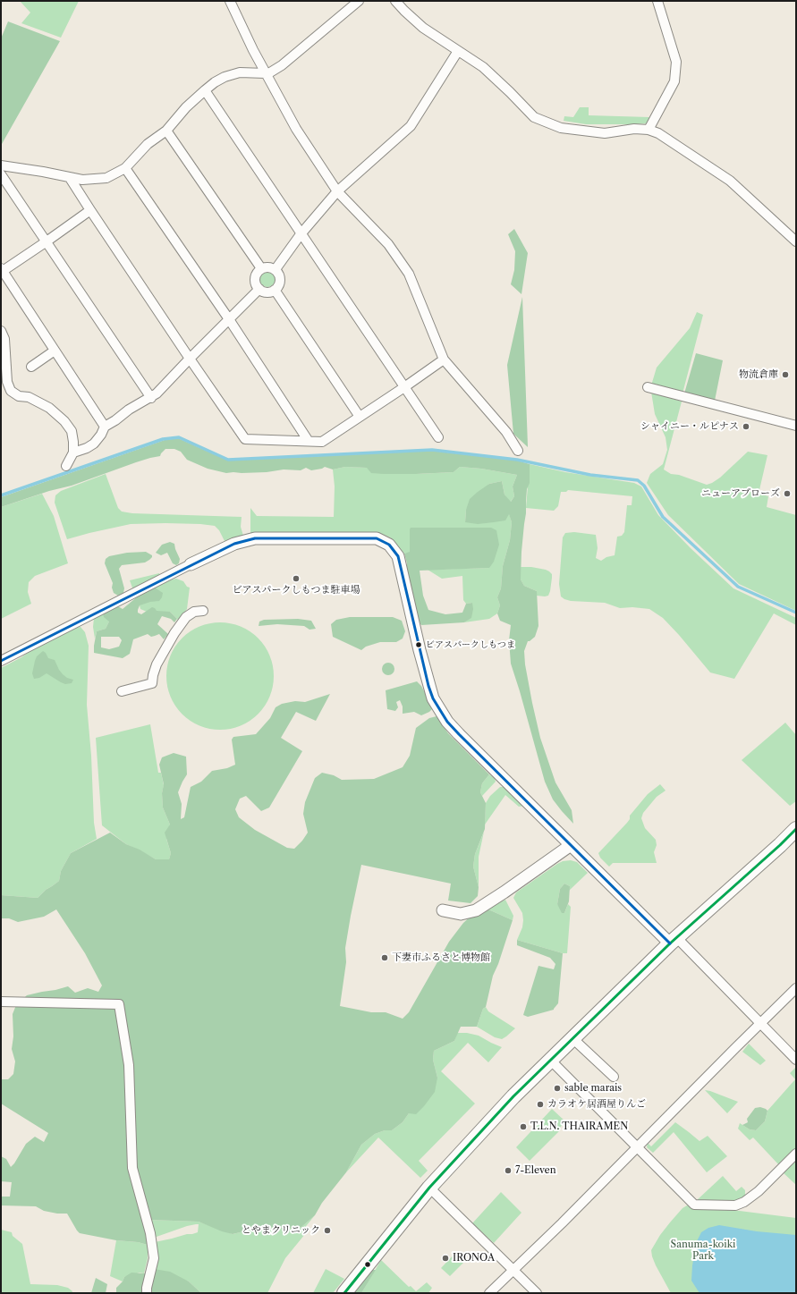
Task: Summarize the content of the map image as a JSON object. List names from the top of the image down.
{
  "parks": ["Sanuma-koiki Park"],
  "places": [
    "物流倉庫",
    "シャイニー・ルピナス",
    "ニューアプローズ",
    "ビアスパークしもつま駐車場",
    "ビアスパークしもつま",
    "下妻市ふるさと博物館",
    "sable marais",
    "カラオケ居酒屋りんご",
    "T.L.N. THAIRAMEN",
    "7-Eleven",
    "とやまクリニック",
    "IRONOA"
  ]
}
